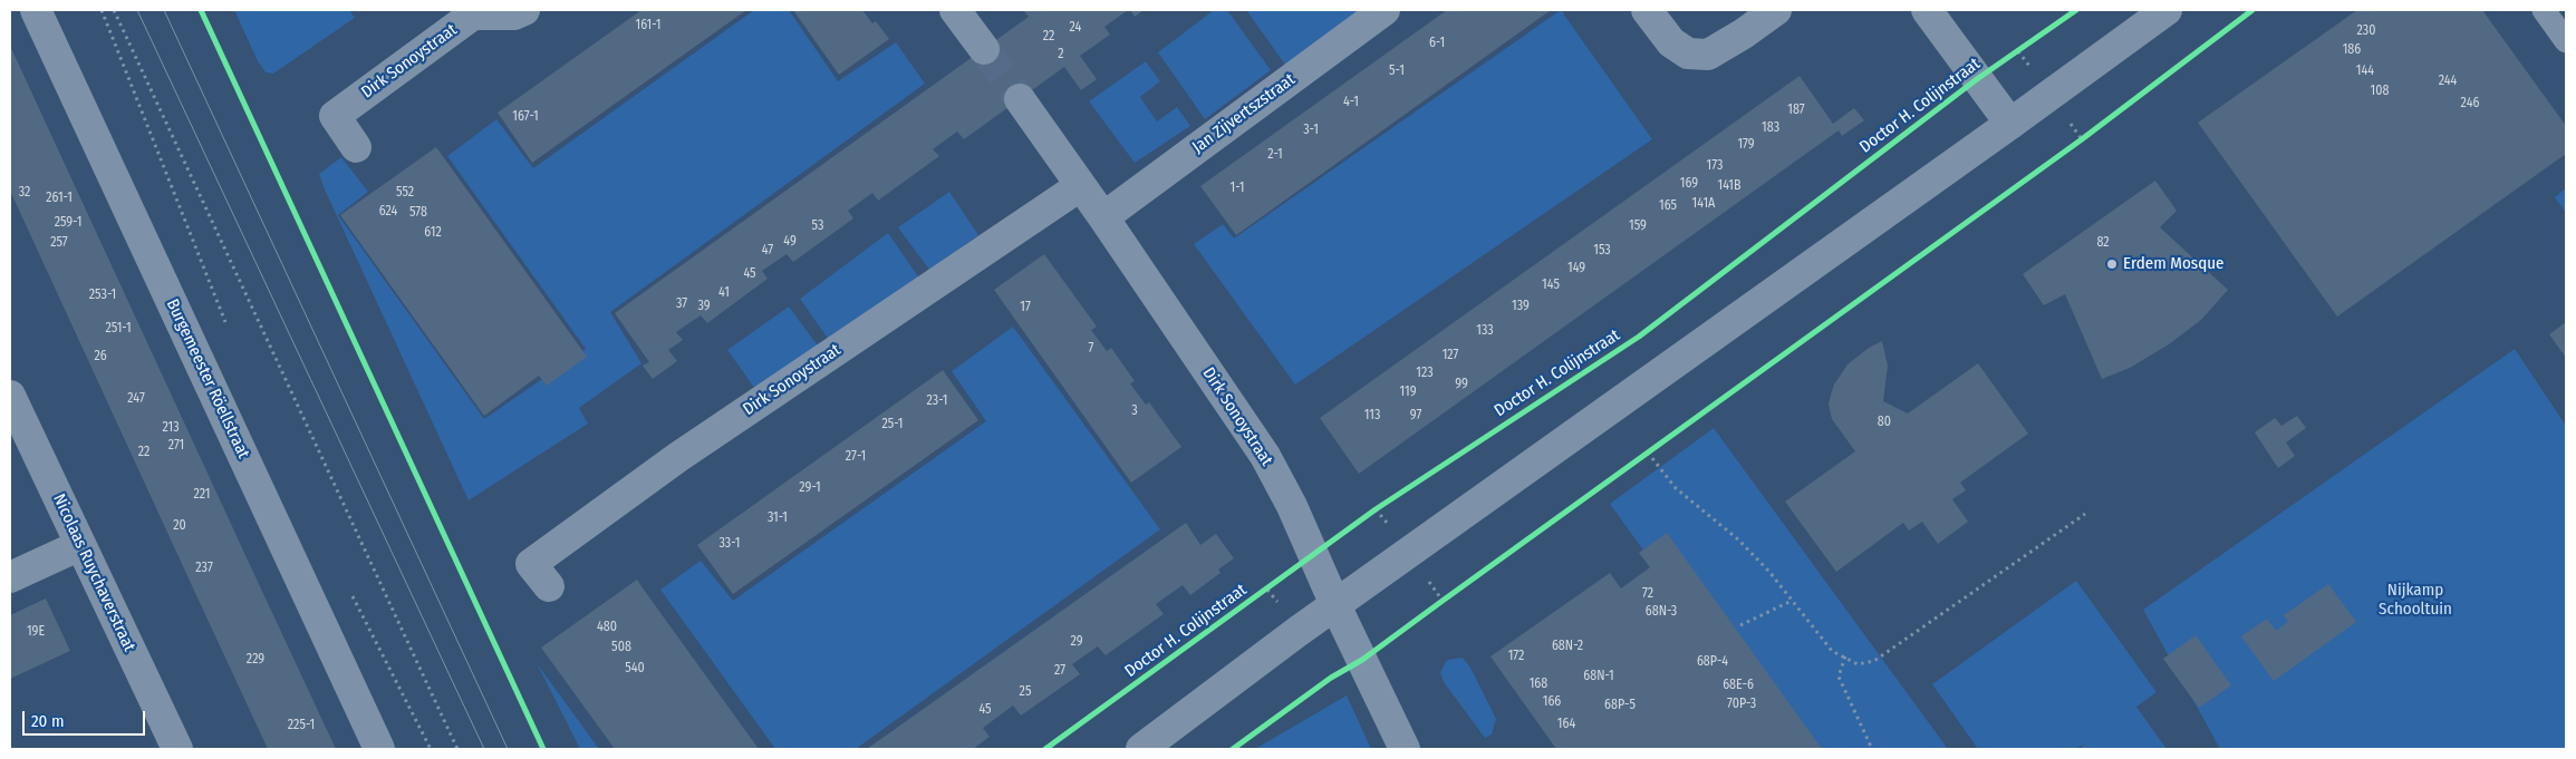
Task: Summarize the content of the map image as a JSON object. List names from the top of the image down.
{
  "streets": {
    "street": [
      "Dirk Sonoystraat",
      "Jan Zijvertszstraat",
      "Burgemeester Röellstraat",
      "Nicolaas Ruychaverstraat"
    ],
    "cycle path": ["Doctor H. Colijnstraat"]
  },
  "crossings": [
    ["Dirk Sonoystraat", "Doctor H. Colijnstraat"],
    ["Dirk Sonoystraat", "Jan Zijvertszstraat"]
  ],
  "parks": ["Nijkamp Schooltuin"],
  "places": ["Erdem Mosque"],
  "house_numbers": [
    "161-1",
    "24",
    "230",
    "22",
    "6-1",
    "186",
    "2",
    "5-1",
    "144",
    "244",
    "108",
    "4-1",
    "246",
    "187",
    "167-1",
    "183",
    "3-1",
    "179",
    "2-1",
    "173",
    "169",
    "141B",
    "1-1",
    "32",
    "552",
    "261-1",
    "141A",
    "165",
    "624",
    "578",
    "259-1",
    "53",
    "159",
    "612",
    "49",
    "257",
    "82",
    "47",
    "153",
    "149",
    "45",
    "145",
    "41",
    "253-1",
    "37",
    "39",
    "139",
    "17",
    "251-1",
    "133",
    "7",
    "127",
    "26",
    "123",
    "99",
    "119",
    "247",
    "23-1",
    "3",
    "113",
    "97",
    "80",
    "25-1",
    "213",
    "271",
    "22",
    "27-1",
    "29-1",
    "221",
    "31-1",
    "20",
    "33-1",
    "237",
    "72",
    "68N-3",
    "480",
    "19E",
    "29",
    "68N-2",
    "508",
    "172",
    "229",
    "68P-4",
    "540",
    "27",
    "68N-1",
    "168",
    "68E-6",
    "25",
    "166",
    "70P-3",
    "68P-5",
    "45",
    "164",
    "225-1"
  ],
  "scale_bar": "20 m"
}
